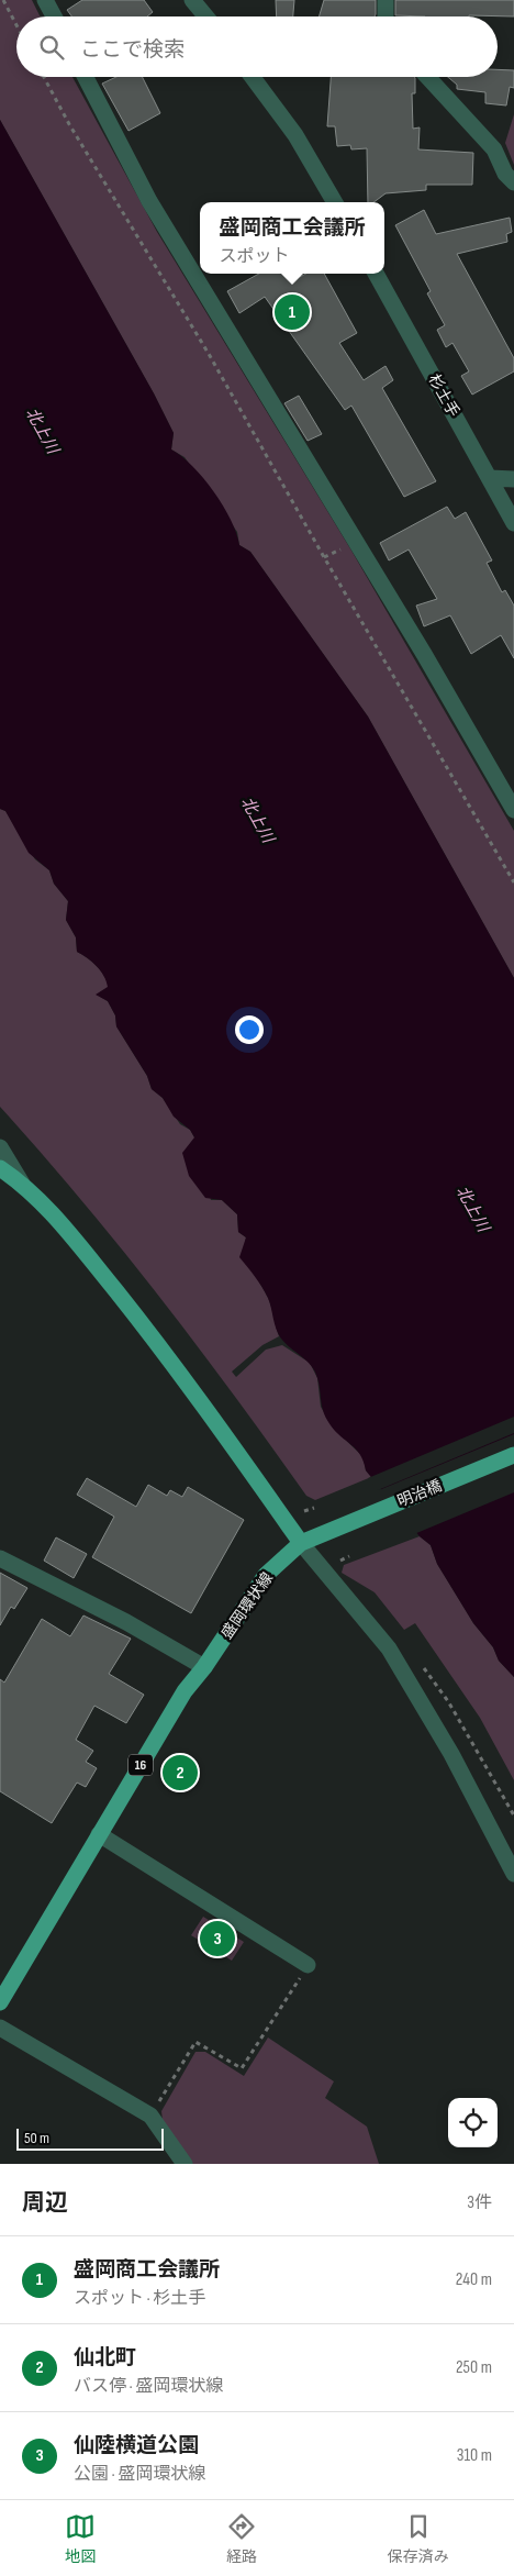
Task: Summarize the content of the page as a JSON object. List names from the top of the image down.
{
  "streets": {
    "main road": ["明治橋", "盛岡環状線", "16"],
    "street": ["杉土手"]
  },
  "crossings": [
    ["明治橋", "盛岡環状線"]
  ],
  "water": ["北上川"],
  "scale_bar": "50 m",
  "page": {
    "search": "ここで検索",
    "popup": ["盛岡商工会議所", "スポット"],
    "pins": ["1", "2", "3"],
    "scale": "50 m",
    "heading": ["周辺", "3件"],
    "list": [
      {
        "mark": "1",
        "name": "盛岡商工会議所",
        "note": "スポット · 杉土手",
        "value": "240 m"
      },
      {
        "mark": "2",
        "name": "仙北町",
        "note": "バス停 · 盛岡環状線",
        "value": "250 m"
      },
      {
        "mark": "3",
        "name": "仙陸横道公園",
        "note": "公園 · 盛岡環状線",
        "value": "310 m"
      }
    ],
    "nav": ["地図", "経路", "保存済み"]
  }
}
